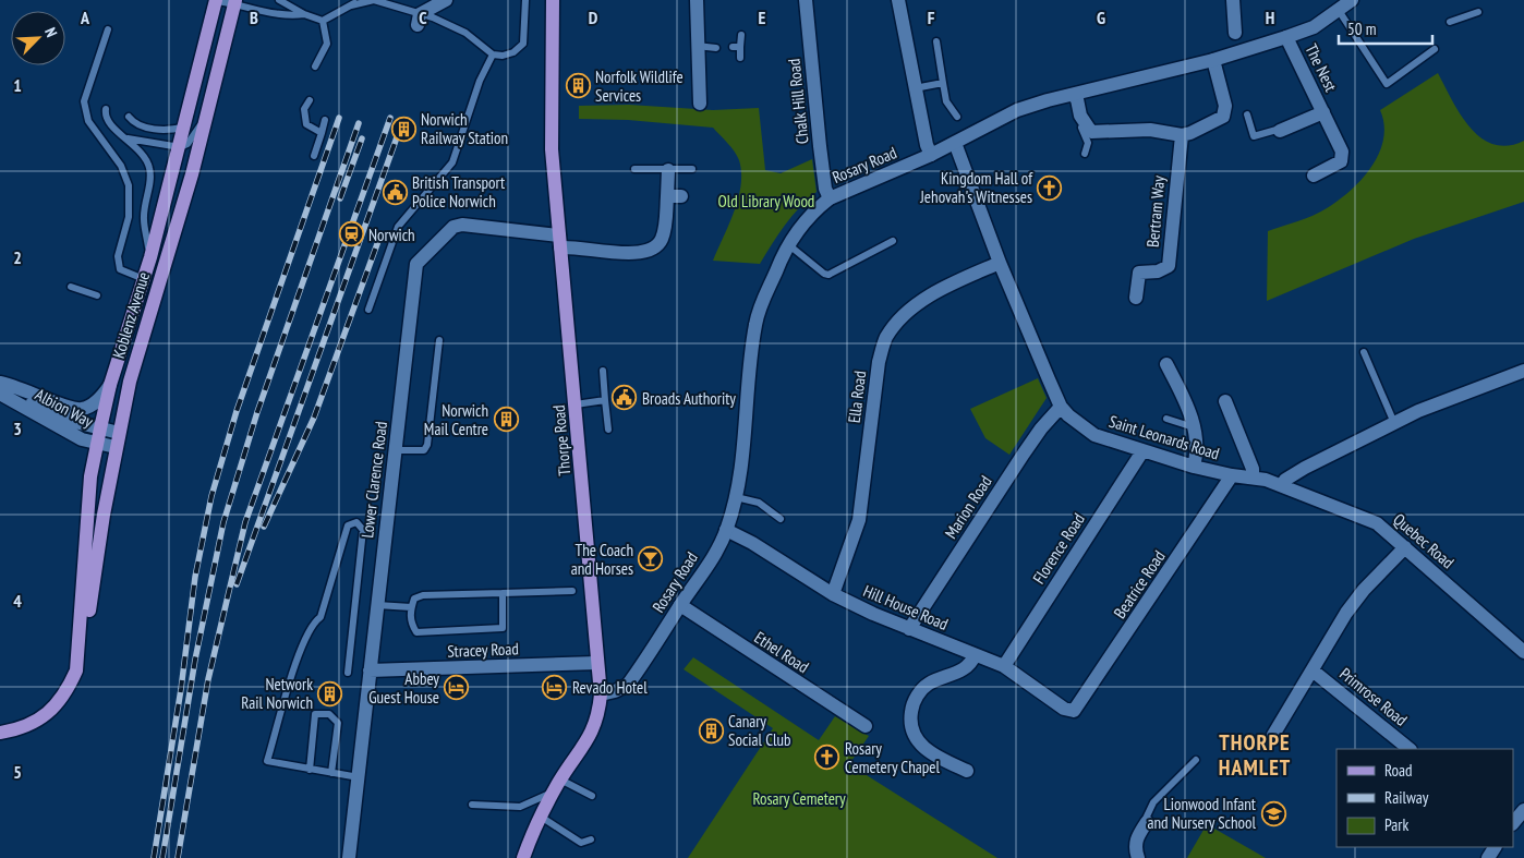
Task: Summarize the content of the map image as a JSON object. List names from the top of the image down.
{
  "streets": {
    "main road": ["Koblenz Avenue", "Thorpe Road"],
    "street": [
      "The Nest",
      "Chalk Hill Road",
      "Rosary Road",
      "Bertram Way",
      "Ella Road",
      "Albion Way",
      "Saint Leonards Road",
      "Lower Clarence Road",
      "Marion Road",
      "Quebec Road",
      "Florence Road",
      "Beatrice Road",
      "Hill House Road",
      "Stracey Road",
      "Ethel Road",
      "Primrose Road"
    ]
  },
  "crossings": [
    ["The Nest", "Rosary Road"],
    ["Chalk Hill Road", "Rosary Road"],
    ["Rosary Road", "Saint Leonards Road"],
    ["Rosary Road", "Thorpe Road"],
    ["Rosary Road", "Hill House Road"],
    ["Rosary Road", "Ethel Road"],
    ["Koblenz Avenue", "Albion Way"],
    ["Ella Road", "Saint Leonards Road"],
    ["Ella Road", "Hill House Road"],
    ["Saint Leonards Road", "Marion Road"],
    ["Saint Leonards Road", "Quebec Road"],
    ["Saint Leonards Road", "Florence Road"],
    ["Saint Leonards Road", "Beatrice Road"],
    ["Thorpe Road", "Lower Clarence Road"],
    ["Thorpe Road", "Stracey Road"],
    ["Lower Clarence Road", "Stracey Road"],
    ["Marion Road", "Hill House Road"],
    ["Quebec Road", "Primrose Road"],
    ["Florence Road", "Hill House Road"],
    ["Beatrice Road", "Hill House Road"]
  ],
  "districts": ["THORPE HAMLET"],
  "parks": ["Old Library Wood", "Rosary Cemetery"],
  "places": {
    "building": [
      "Norfolk Wildlife Services",
      "Norwich Railway Station",
      "Norwich Mail Centre",
      "Network Rail Norwich",
      "Canary Social Club"
    ],
    "church": ["Kingdom Hall of Jehovah's Witnesses", "Rosary Cemetery Chapel"],
    "public building": ["British Transport Police Norwich", "Broads Authority"],
    "station": ["Norwich"],
    "bar": ["The Coach and Horses"],
    "hotel": ["Revado Hotel", "Abbey Guest House"],
    "school or university": ["Lionwood Infant and Nursery School"]
  },
  "legend": ["Road", "Railway", "Park"],
  "scale_bar": "50 m",
  "north": "top right",
  "grid": {
    "columns": [
      "A",
      "B",
      "C",
      "D",
      "E",
      "F",
      "G",
      "H"
    ],
    "rows": [
      "1",
      "2",
      "3",
      "4",
      "5"
    ]
  }
}
